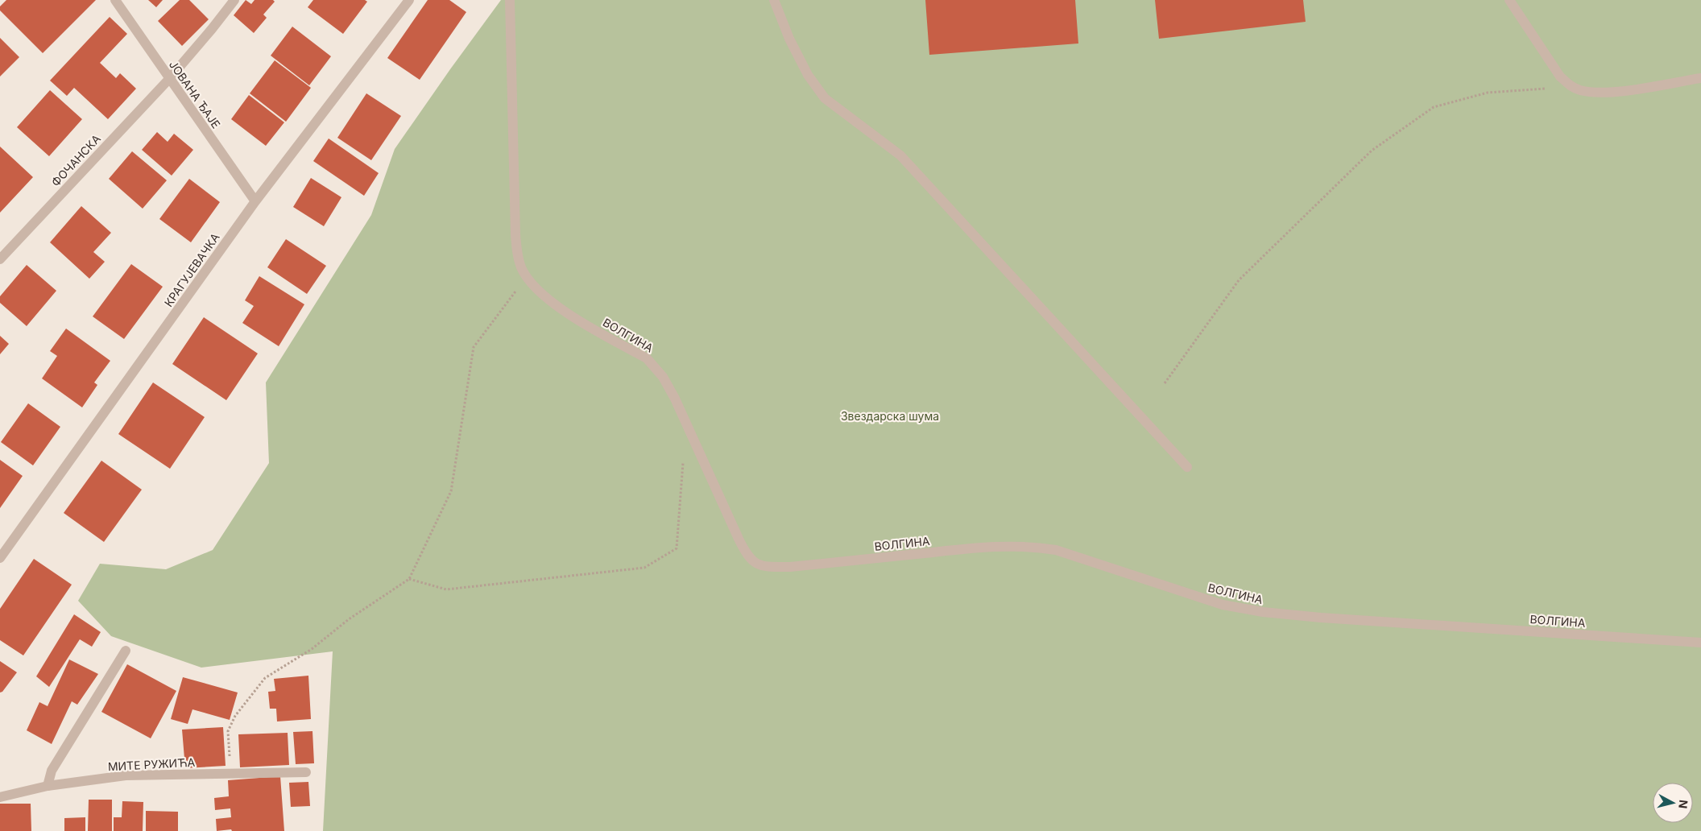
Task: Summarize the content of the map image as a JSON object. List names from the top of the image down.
{
  "streets": {
    "street": [
      "ЈОВАНА ЂАЈЕ",
      "ФОЧАНСКА",
      "КРАГУЈЕВАЧКА",
      "ВОЛГИНА",
      "МИТЕ РУЖИЋА"
    ]
  },
  "crossings": [
    ["ЈОВАНА ЂАЈЕ", "ФОЧАНСКА"],
    ["ЈОВАНА ЂАЈЕ", "КРАГУЈЕВАЧКА"]
  ],
  "parks": ["Звездарска шума"],
  "north": "right"
}
